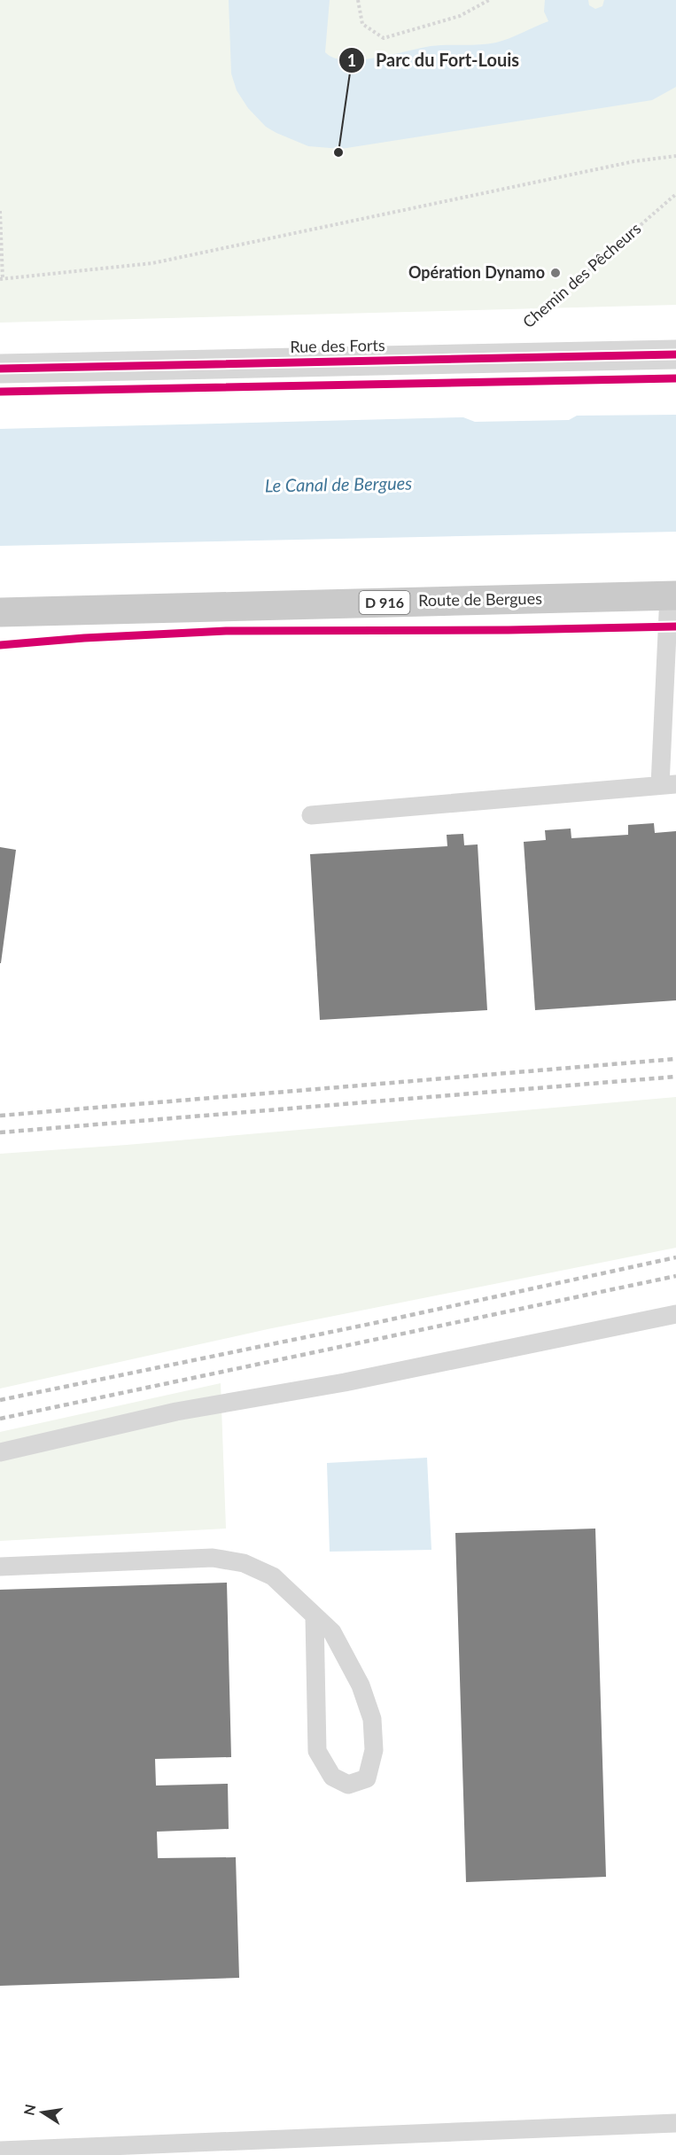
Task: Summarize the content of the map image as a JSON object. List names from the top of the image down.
{
  "streets": {
    "main road": ["Route de Bergues", "D 916"],
    "street": ["Rue des Forts"],
    "path": ["Chemin des Pêcheurs"]
  },
  "crossings": [
    ["Chemin des Pêcheurs", "Rue des Forts"]
  ],
  "water": ["Le Canal de Bergues"],
  "places": ["Parc du Fort-Louis", "Opération Dynamo"],
  "north": "left"
}
